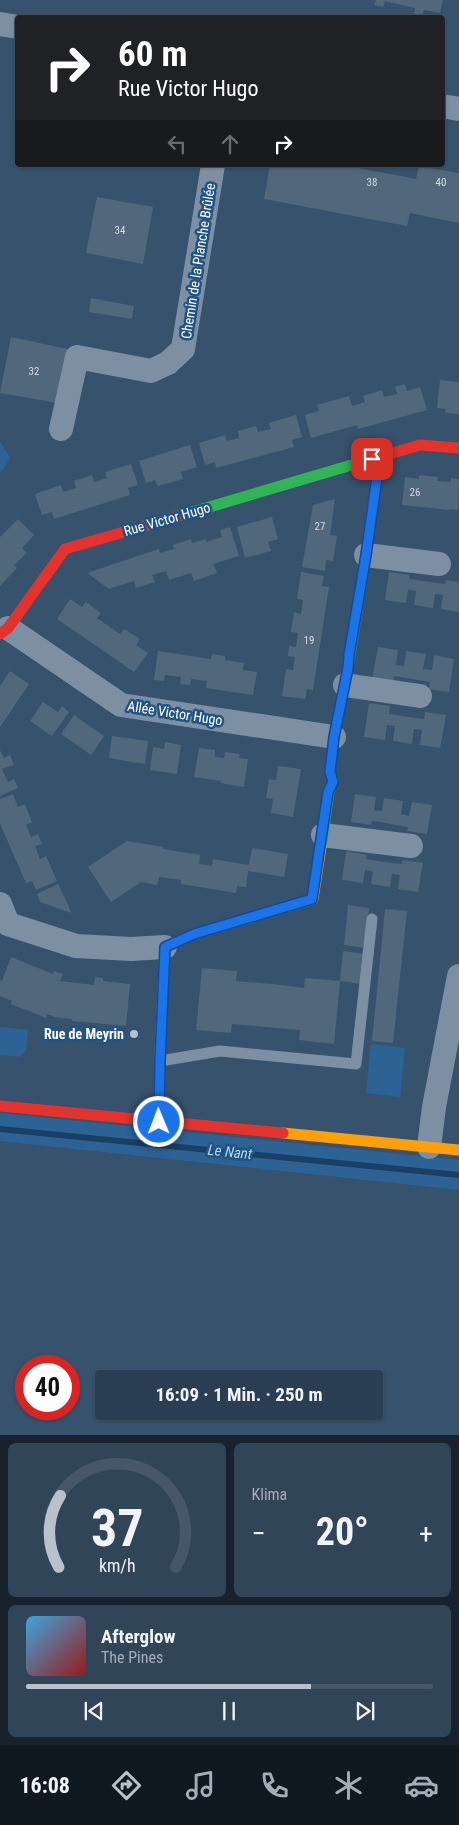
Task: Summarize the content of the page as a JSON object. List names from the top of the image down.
{
  "streets": {
    "street": ["Chemin de la Planche Brûlée", "Rue Victor Hugo", "Allée Victor Hugo"]
  },
  "crossings": [
    ["Rue Victor Hugo", "Allée Victor Hugo"]
  ],
  "water": ["Le Nant"],
  "places": ["Rue de Meyrin"],
  "house_numbers": [
    "38",
    "40",
    "34",
    "32",
    "26",
    "27",
    "19"
  ],
  "page": {
    "turn": ["60 m", "Rue Victor Hugo"],
    "limit": "40",
    "trip": "16:09 · 1 Min. · 250 m",
    "tile": "Klima",
    "heat": ["−", "20°", "+"],
    "song": ["Afterglow", "The Pines"],
    "tabs": "16:08",
    "gauge": ["37", "km/h"]
  }
}
